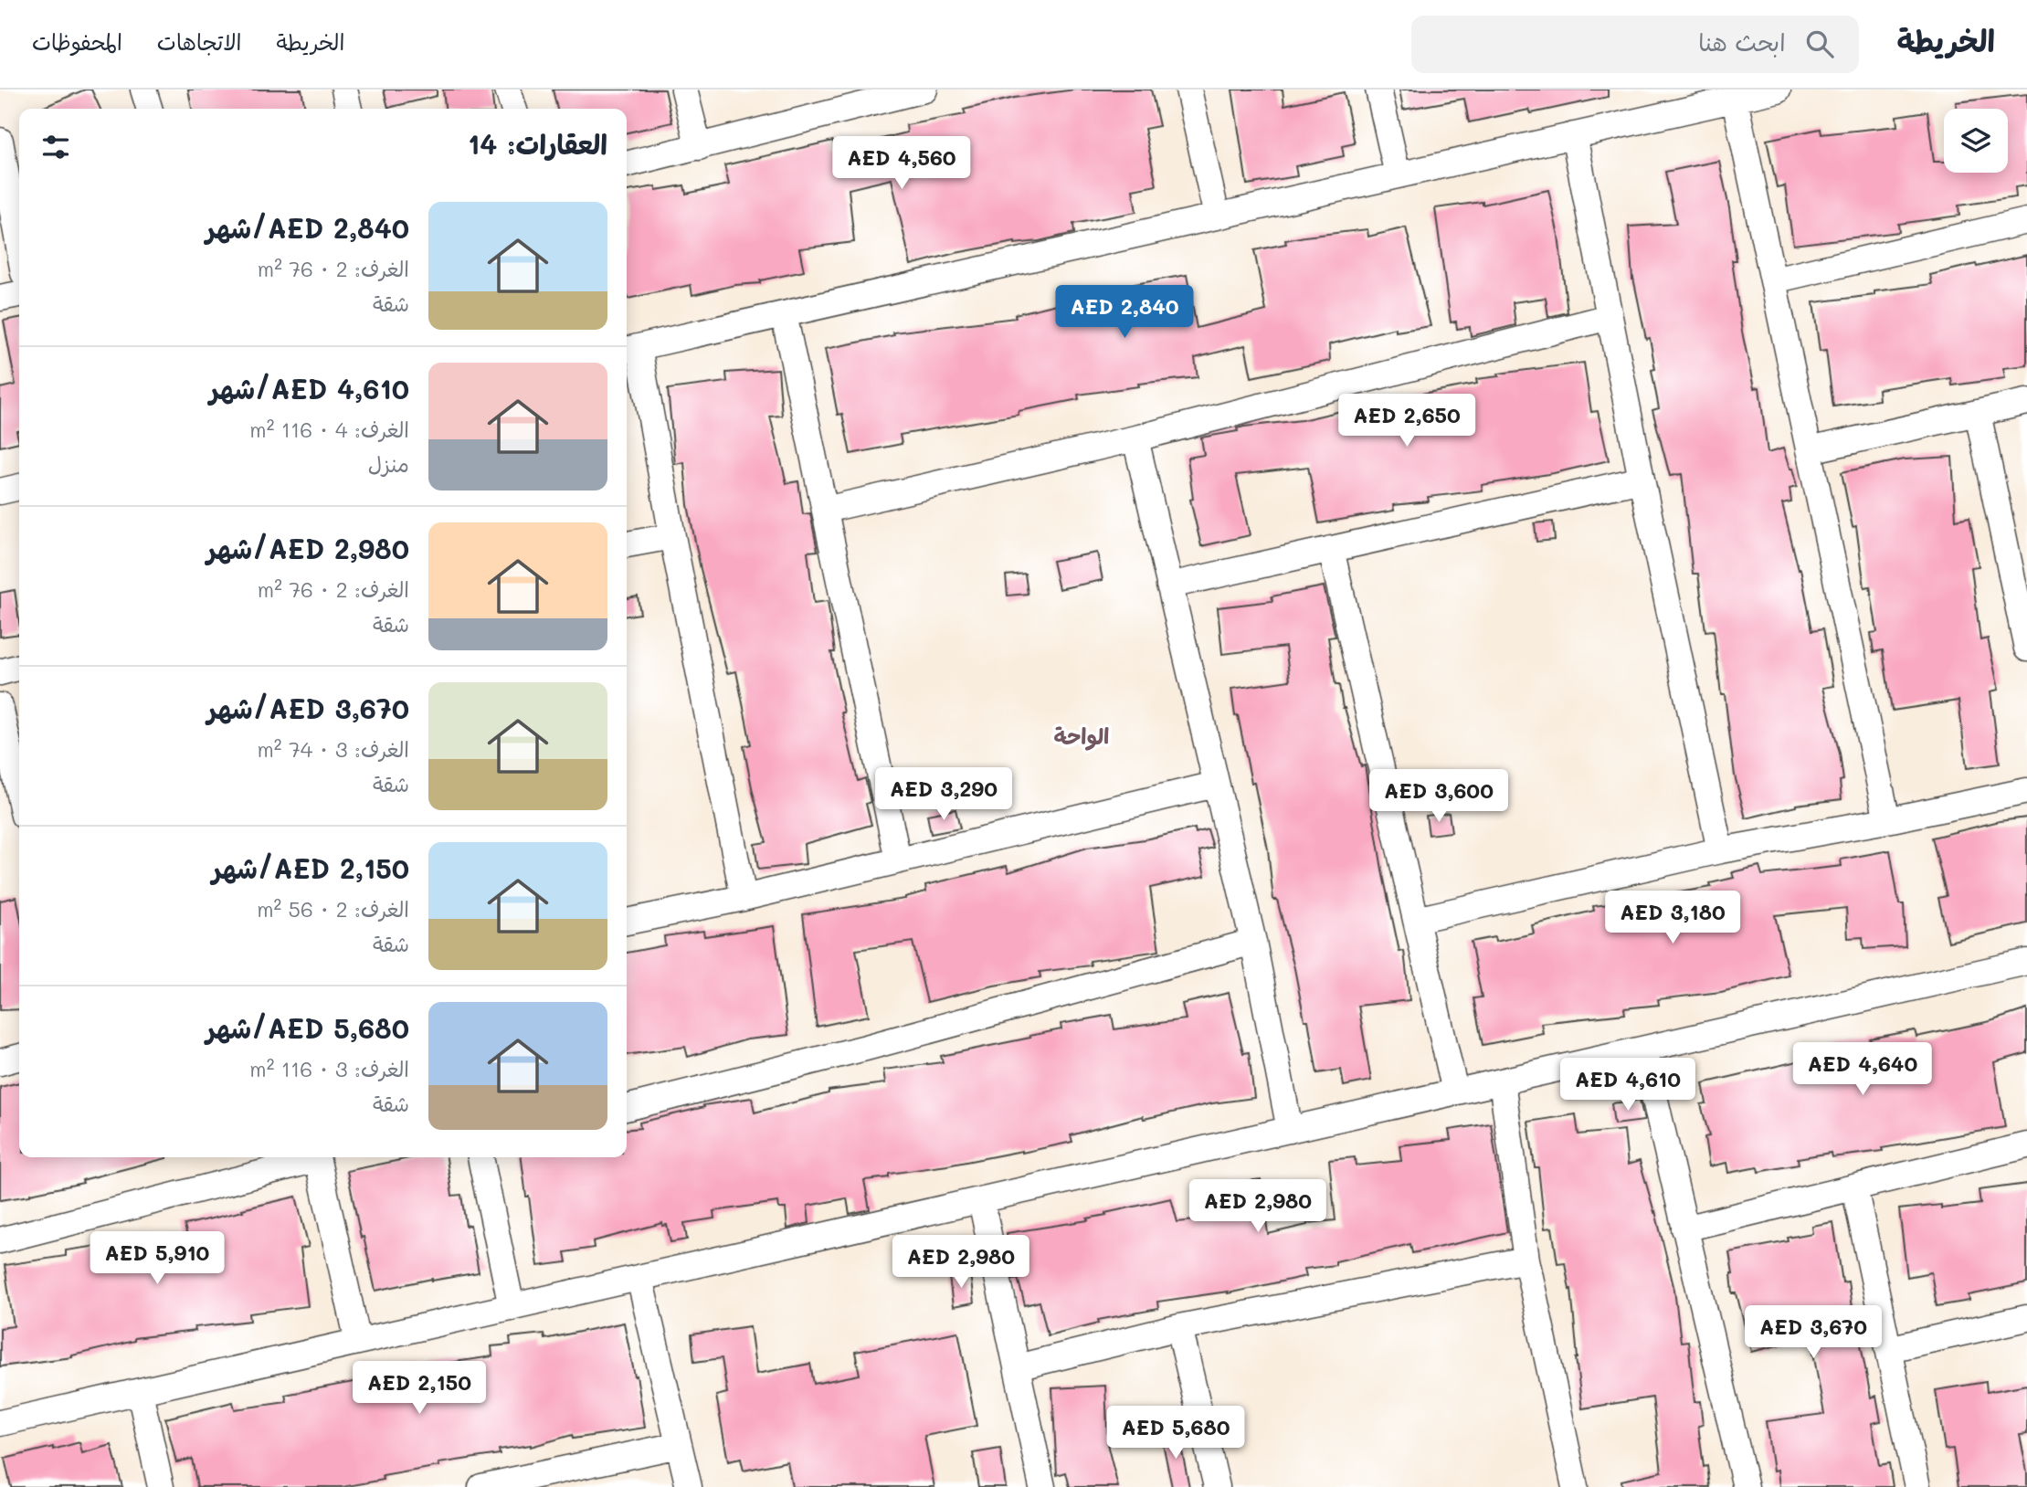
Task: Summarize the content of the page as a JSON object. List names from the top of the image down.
{
  "districts": ["الواحة"],
  "page": {
    "header": "الخريطة",
    "search": "ابحث هنا",
    "nav": ["الخريطة", "الاتجاهات", "المحفوظات"],
    "heading": "العقارات: 14",
    "price": [
      "AED 4,560",
      "AED 2,840",
      "AED 2,650",
      "AED 3,290",
      "AED 3,600",
      "AED 3,180",
      "AED 4,640",
      "AED 4,610",
      "AED 2,980",
      "AED 5,910",
      "AED 2,980",
      "AED 3,670",
      "AED 2,150",
      "AED 5,680"
    ],
    "list": [
      {
        "name": "AED 2,840/شهر",
        "note": "الغرف: 2 · 76 m² · شقة"
      },
      {
        "name": "AED 4,610/شهر",
        "note": "الغرف: 4 · 116 m² · منزل"
      },
      {
        "name": "AED 2,980/شهر",
        "note": "الغرف: 2 · 76 m² · شقة"
      },
      {
        "name": "AED 3,670/شهر",
        "note": "الغرف: 3 · 74 m² · شقة"
      },
      {
        "name": "AED 2,150/شهر",
        "note": "الغرف: 2 · 56 m² · شقة"
      },
      {
        "name": "AED 5,680/شهر",
        "note": "الغرف: 3 · 116 m² · شقة"
      }
    ]
  }
}
